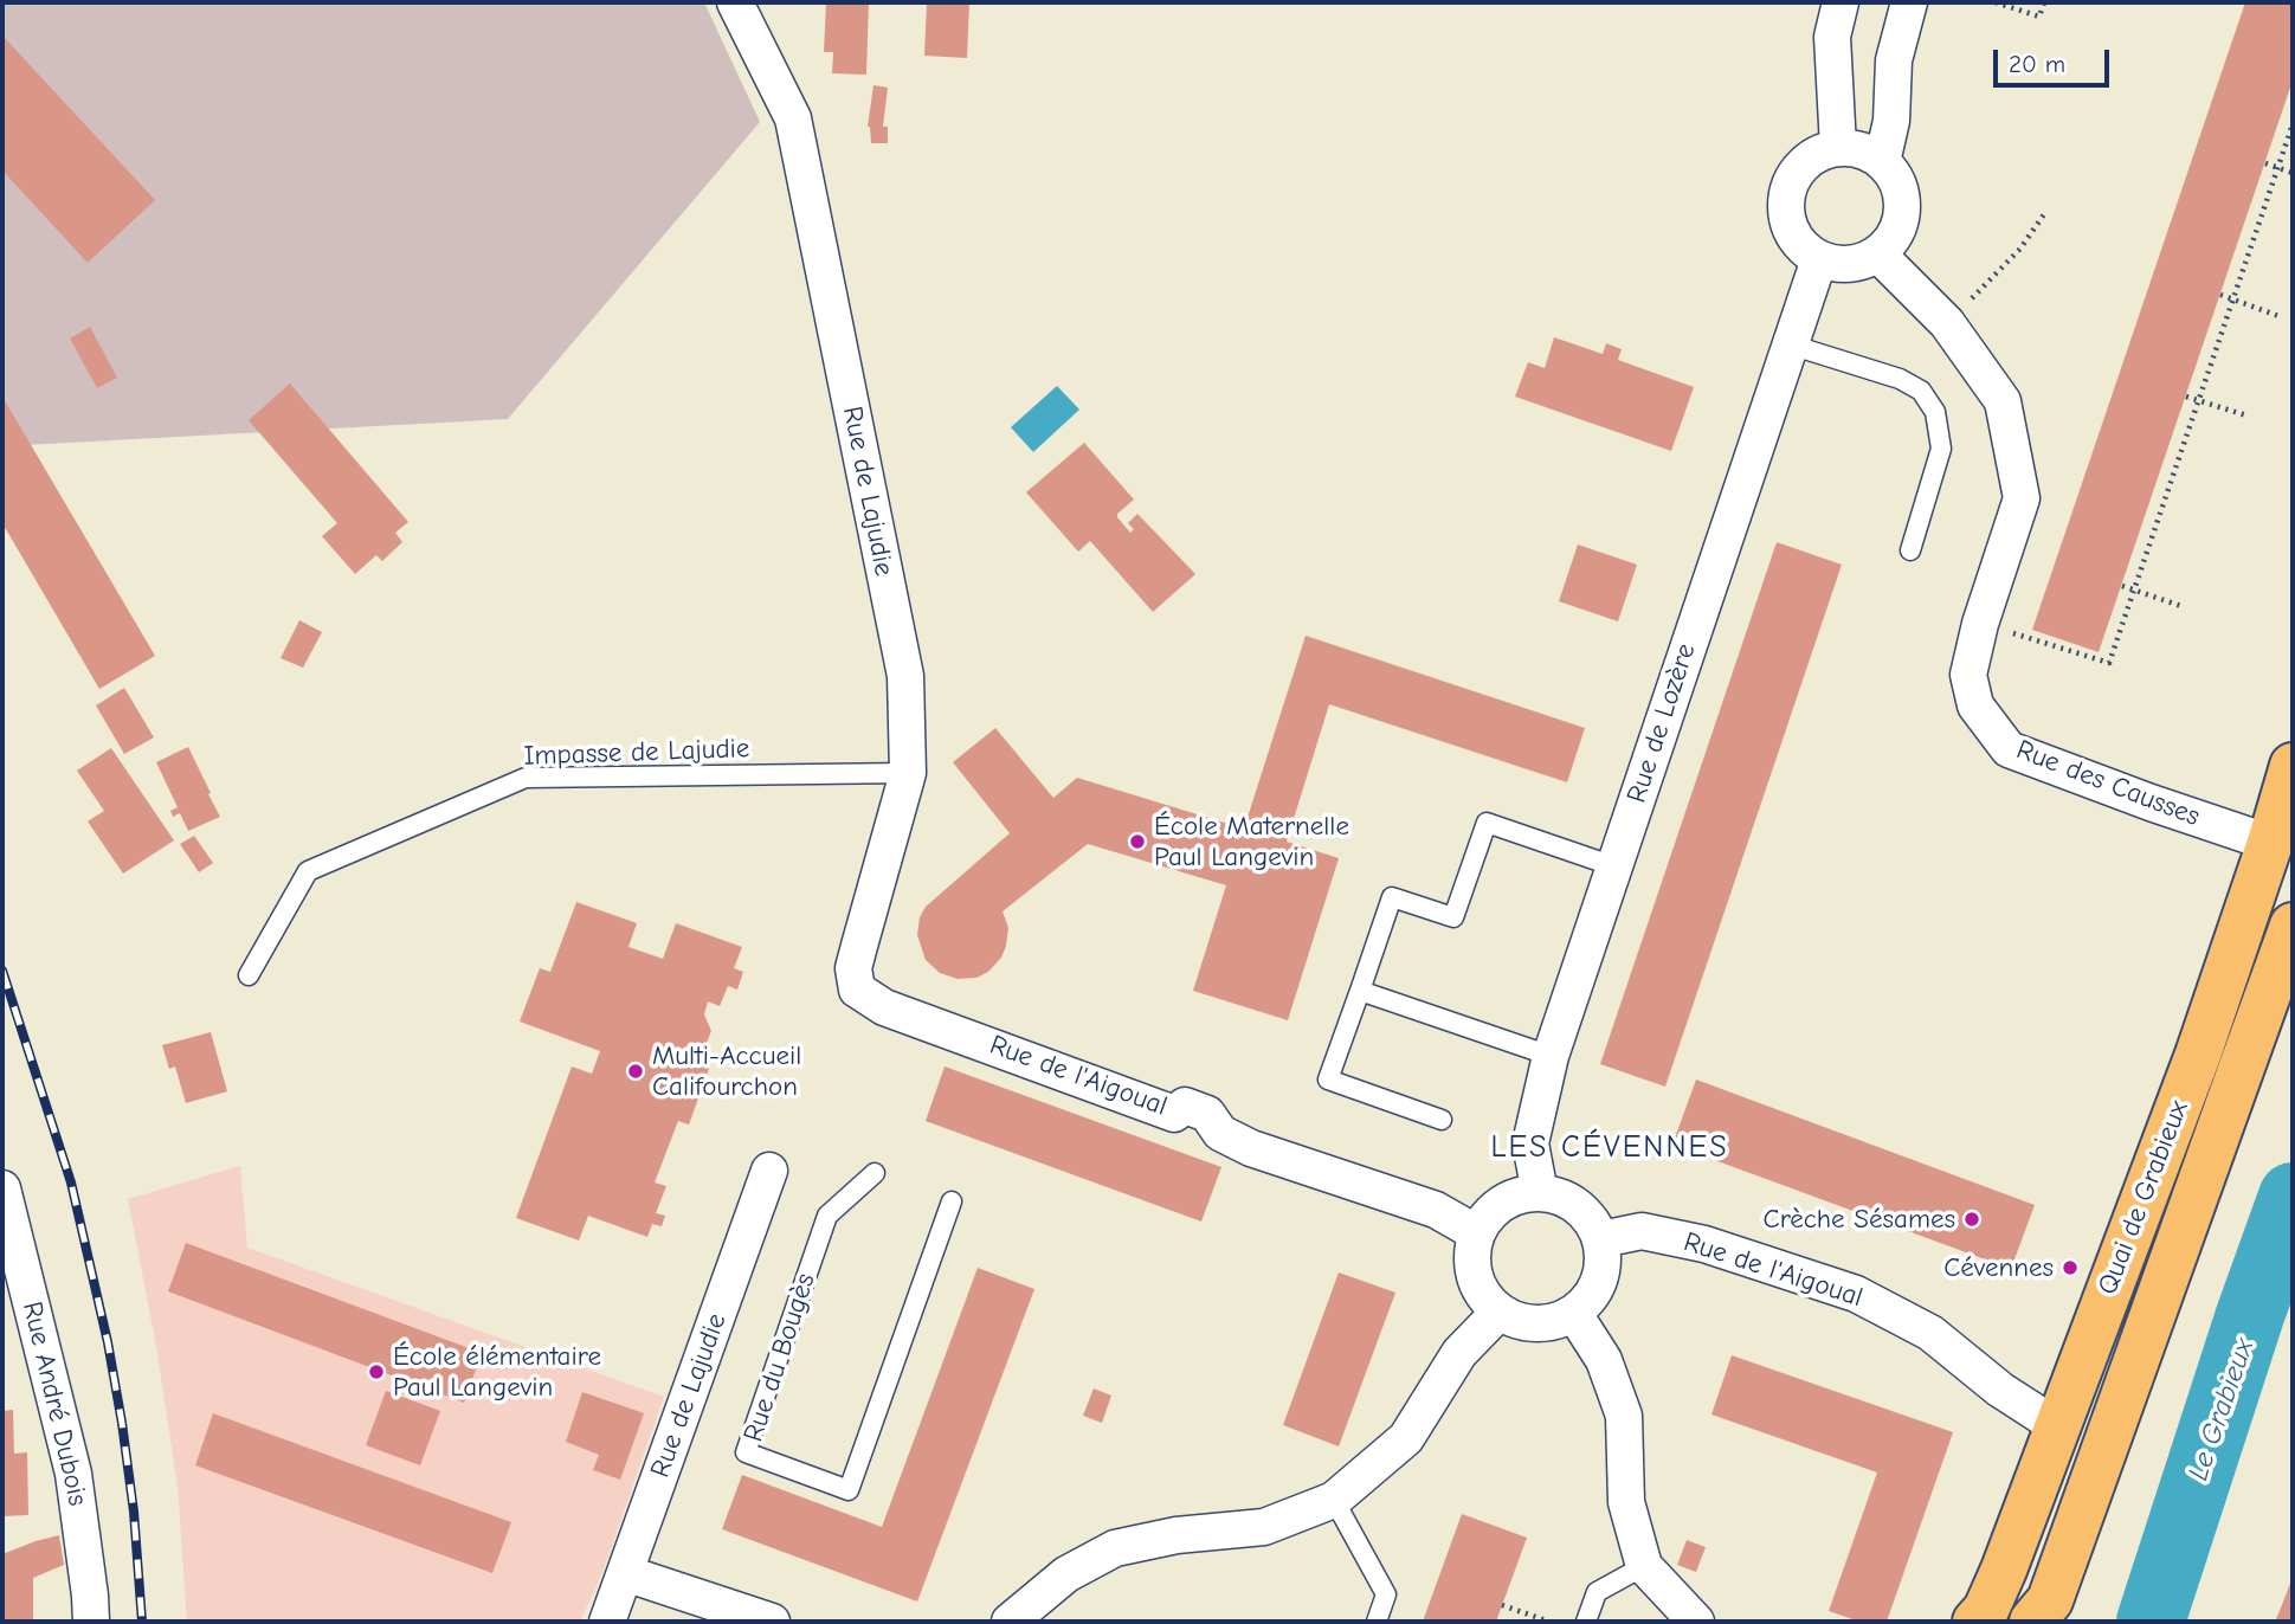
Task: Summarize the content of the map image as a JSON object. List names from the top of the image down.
{
  "streets": {
    "main road": ["Quai de Grabieux"],
    "street": [
      "Rue de Lajudie",
      "Rue de Lozère",
      "Rue des Causses",
      "Rue de l'Aigoual",
      "Rue André Dubois"
    ],
    "lane": ["Impasse de Lajudie", "Rue du Bougès"]
  },
  "crossings": [
    ["Rue de Lajudie", "Impasse de Lajudie"],
    ["Rue de Lajudie", "Rue de l'Aigoual"],
    ["Rue de Lozère", "Rue des Causses"],
    ["Rue de Lozère", "Rue de l'Aigoual"],
    ["Rue des Causses", "Quai de Grabieux"],
    ["Rue de l'Aigoual", "Quai de Grabieux"]
  ],
  "districts": ["LES CÉVENNES"],
  "water": ["Le Grabieux"],
  "places": [
    "École Maternelle Paul Langevin",
    "Multi-Accueil Califourchon",
    "Crèche Sésames",
    "Cévennes",
    "École élémentaire Paul Langevin"
  ],
  "scale_bar": "20 m"
}
